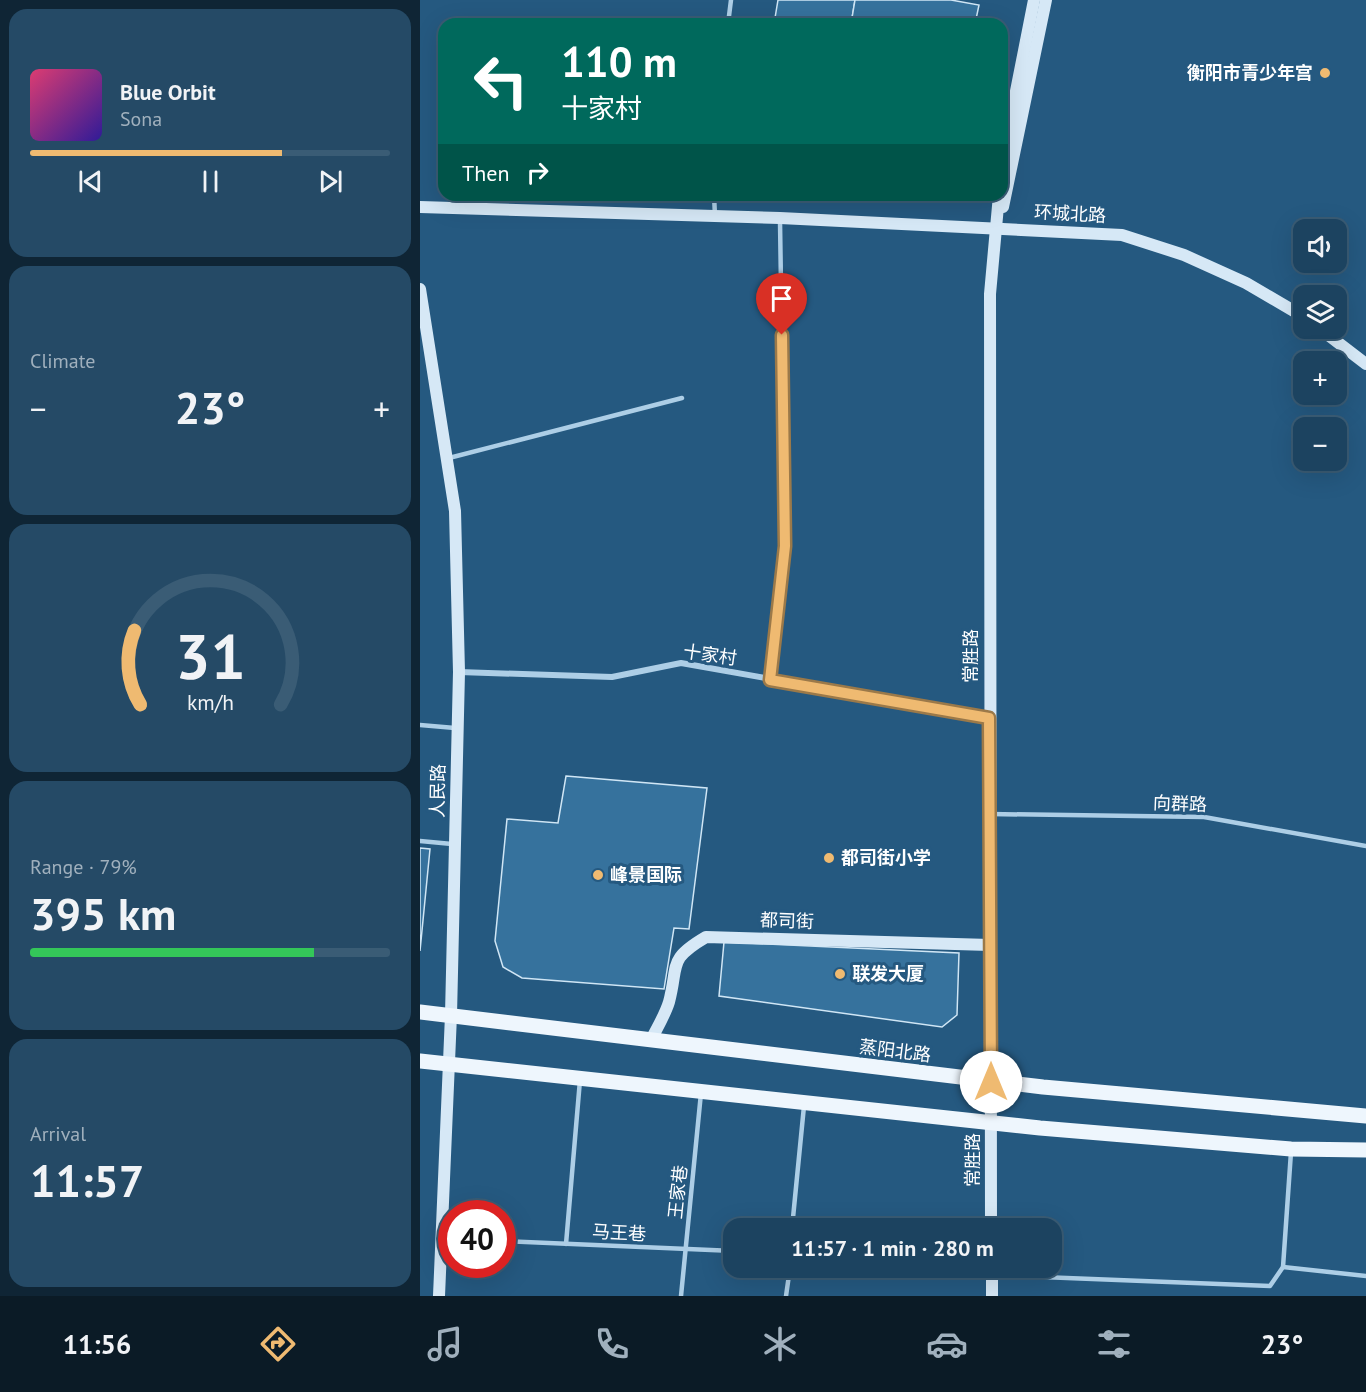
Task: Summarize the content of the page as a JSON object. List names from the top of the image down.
{
  "streets": {
    "main road": ["蒸阳北路"],
    "street": [
      "环城北路",
      "十家村",
      "常胜路",
      "人民路",
      "都司街"
    ],
    "lane": ["向群路", "王家巷", "马王巷"]
  },
  "crossings": [
    ["环城北路", "常胜路"],
    ["十家村", "常胜路"],
    ["十家村", "人民路"],
    ["常胜路", "向群路"],
    ["常胜路", "都司街"],
    ["常胜路", "蒸阳北路"],
    ["人民路", "蒸阳北路"],
    ["都司街", "蒸阳北路"],
    ["王家巷", "马王巷"]
  ],
  "places": [
    "衡阳市青少年宫",
    "都司街小学",
    "峰景国际",
    "联发大厦"
  ],
  "page": {
    "turn": ["110 m", "十家村"],
    "song": ["Blue Orbit", "Sona"],
    "then": "Then",
    "map_buttons": ["+", "−"],
    "tile": [
      "Climate",
      ["Range · 79%", "395 km"],
      ["Arrival", "11:57"]
    ],
    "heat": ["−", "23°", "+"],
    "limit": "40",
    "trip": "11:57 · 1 min · 280 m",
    "tabs": ["11:56", "23°"],
    "gauge": ["31", "km/h"]
  }
}
